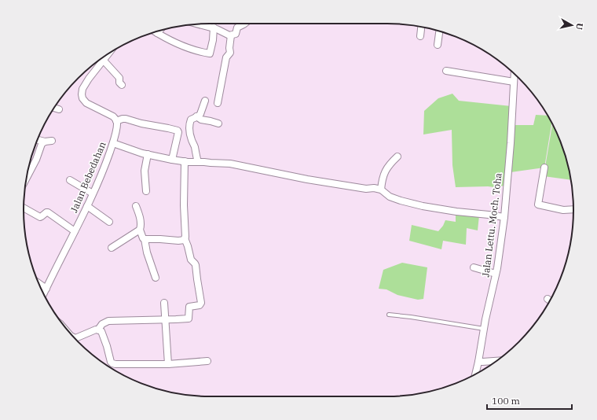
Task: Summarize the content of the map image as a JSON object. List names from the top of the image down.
{
  "streets": {
    "street": ["Jalan Bebedahan", "Jalan Lettu. Moch. Toha"]
  },
  "scale_bar": "100 m",
  "north": "right"
}
